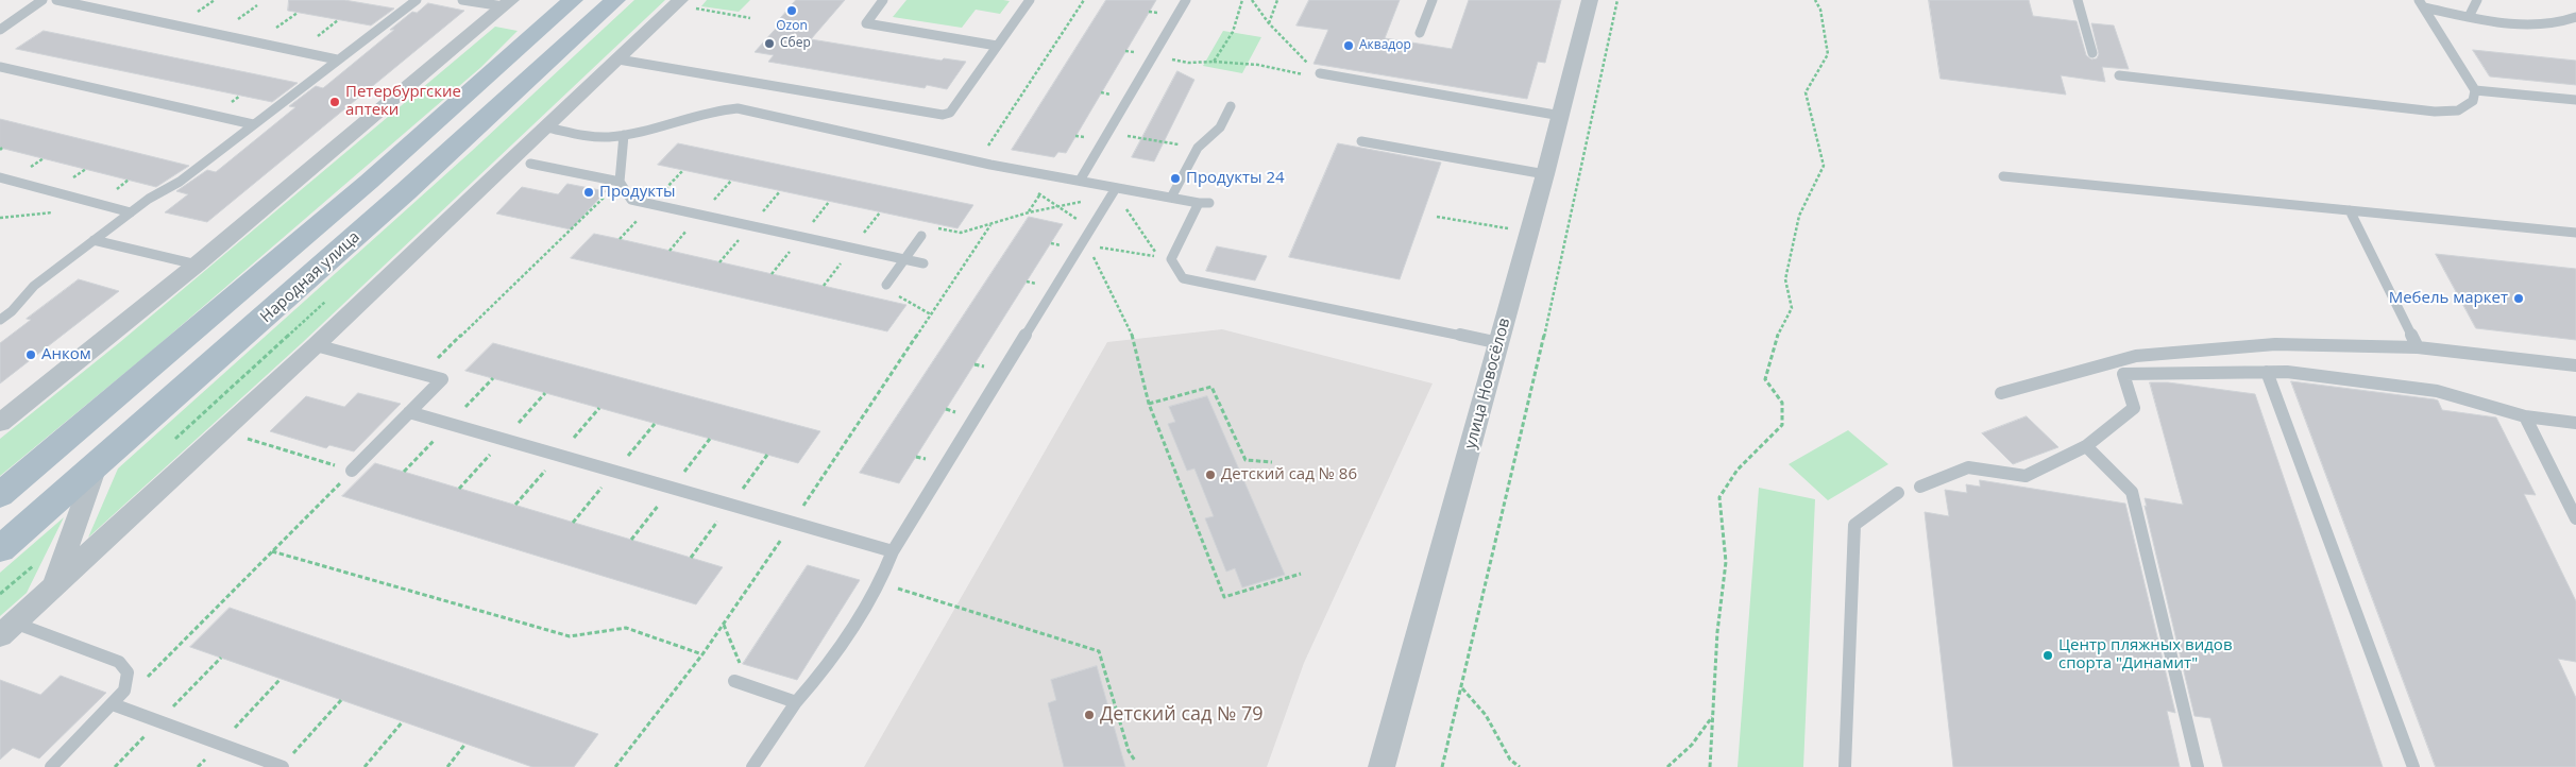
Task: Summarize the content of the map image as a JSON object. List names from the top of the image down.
{
  "streets": {
    "main road": ["Народная улица"],
    "street": ["улица Новосёлов"]
  },
  "places": [
    "Ozon",
    "Сбер",
    "Аквадор",
    "Петербургские аптеки",
    "Продукты 24",
    "Продукты",
    "Мебель маркет",
    "Анком",
    "Детский сад № 86",
    "Центр пляжных видов спорта \"Динамит\"",
    "Детский сад № 79"
  ]
}
